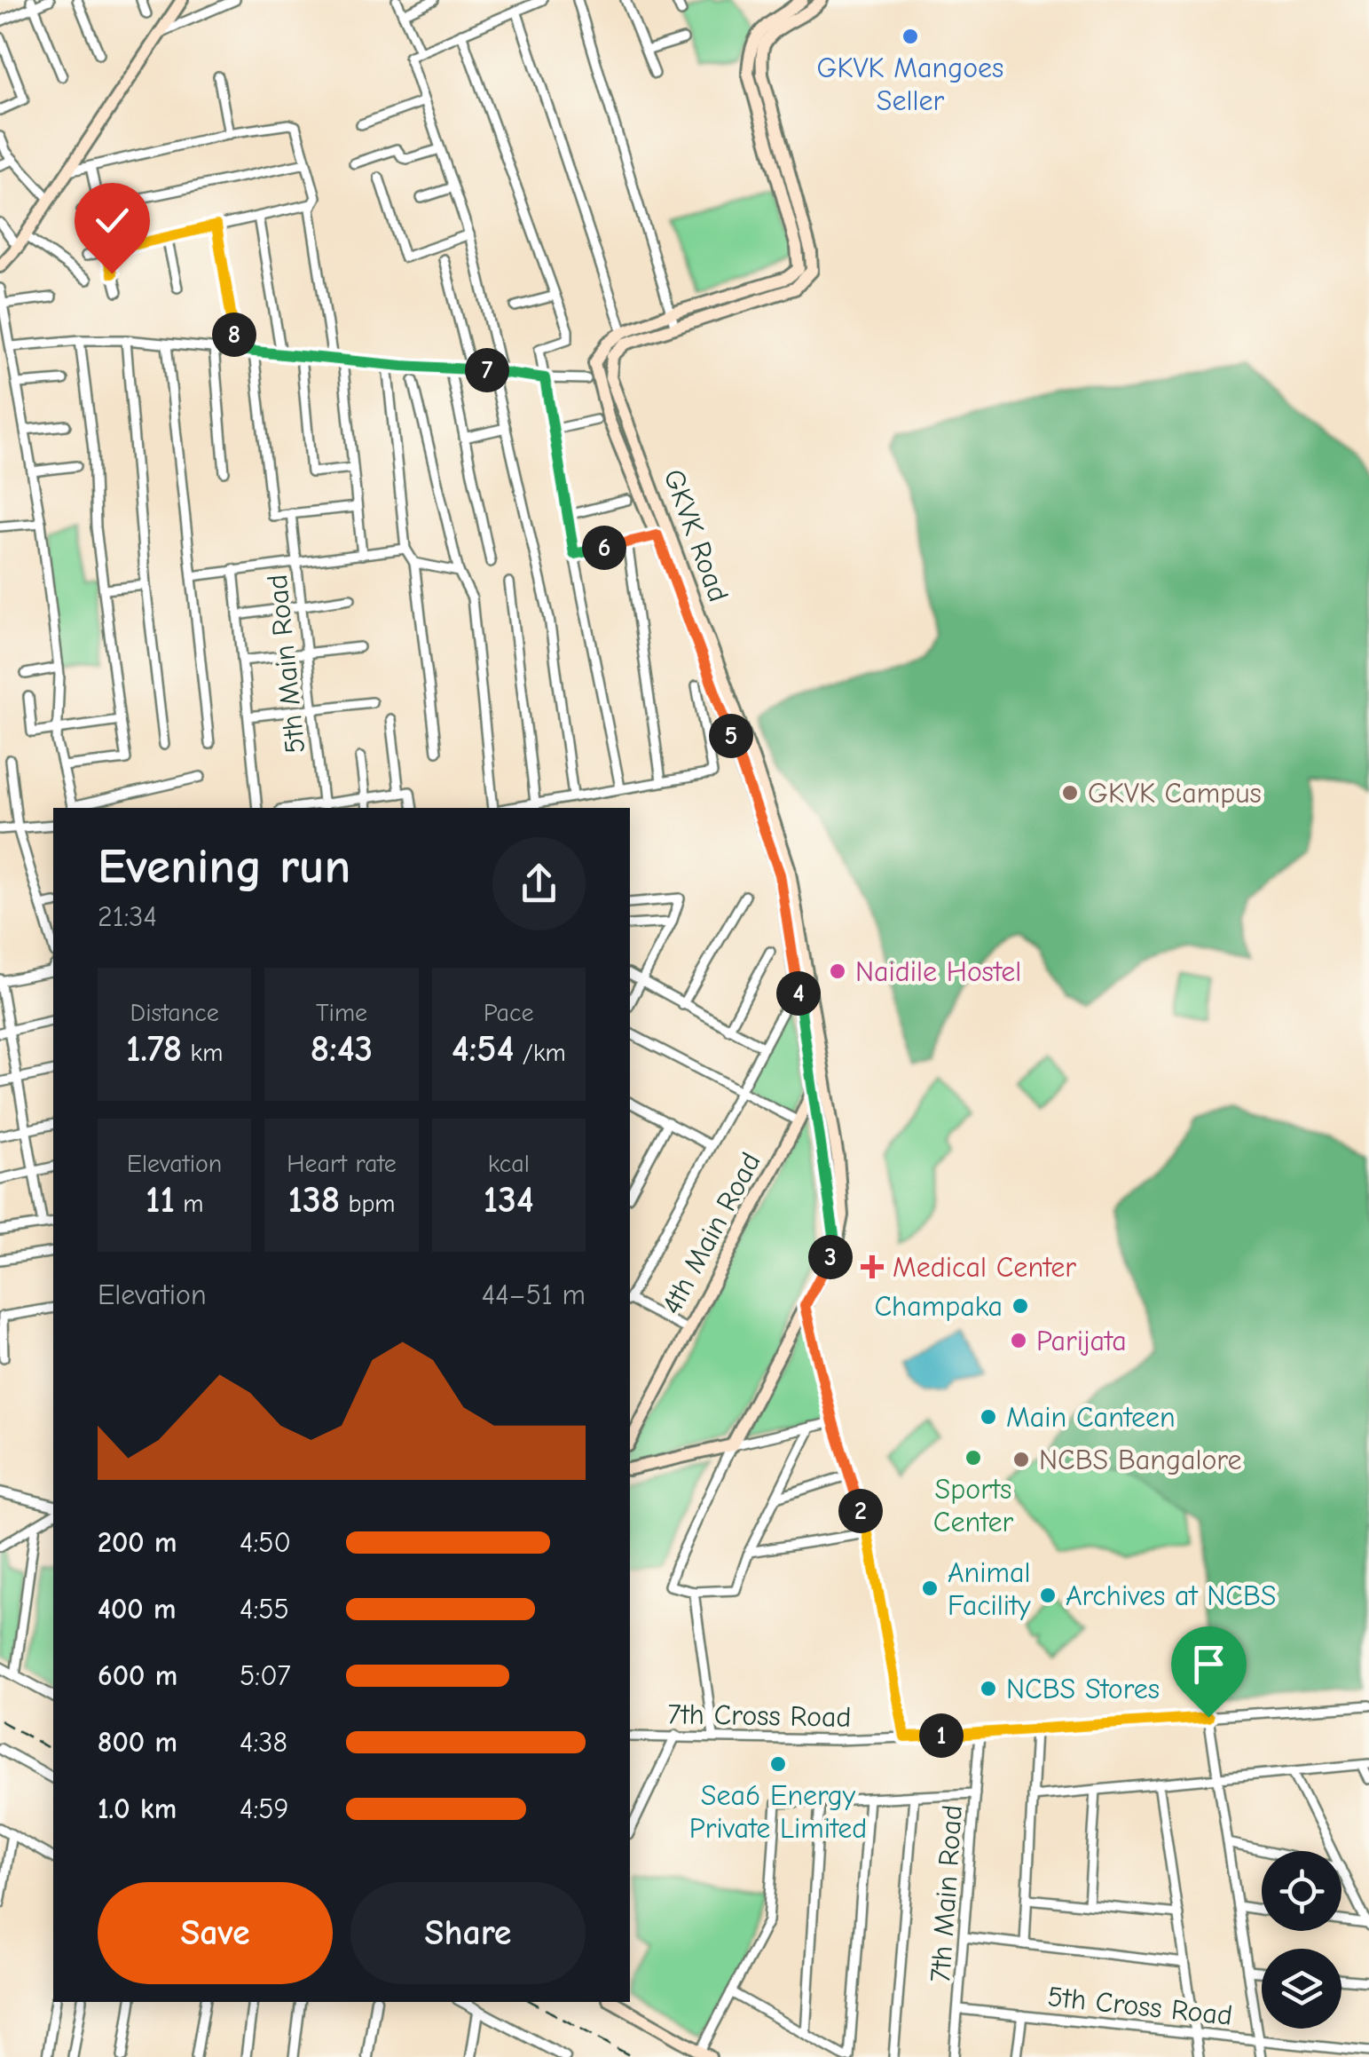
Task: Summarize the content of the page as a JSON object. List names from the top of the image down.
{
  "streets": {
    "main road": ["GKVK Road", "4th Main Road"],
    "street": [
      "5th Main Road",
      "7th Cross Road",
      "7th Main Road",
      "5th Cross Road"
    ]
  },
  "crossings": [
    ["GKVK Road", "4th Main Road"],
    ["7th Cross Road", "7th Main Road"],
    ["7th Main Road", "5th Cross Road"]
  ],
  "places": {
    "other": [
      "GKVK Mangoes Seller",
      "GKVK Campus",
      "Naidile Hostel",
      "Champaka",
      "Parijata",
      "Main Canteen",
      "Sports Center",
      "NCBS Bangalore",
      "Animal Facility",
      "Archives at NCBS",
      "NCBS Stores",
      "Sea6 Energy Private Limited"
    ],
    "health": ["Medical Center"]
  },
  "page": {
    "pins": [
      "8",
      "7",
      "6",
      "5",
      "4",
      "3",
      "2",
      "1"
    ],
    "heading": ["Evening run", "21:34"],
    "stats": [
      ["Distance", "1.78 km"],
      ["Time", "8:43"],
      ["Pace", "4:54 /km"],
      ["Elevation", "11 m"],
      ["Heart rate", "138 bpm"],
      ["kcal", "134"]
    ],
    "chart": ["Elevation", "44–51 m"],
    "list": [
      {
        "name": "200 m",
        "note": "4:50"
      },
      {
        "name": "400 m",
        "note": "4:55"
      },
      {
        "name": "600 m",
        "note": "5:07"
      },
      {
        "name": "800 m",
        "note": "4:38"
      },
      {
        "name": "1.0 km",
        "note": "4:59"
      }
    ],
    "buttons": ["Save", "Share"]
  }
}
